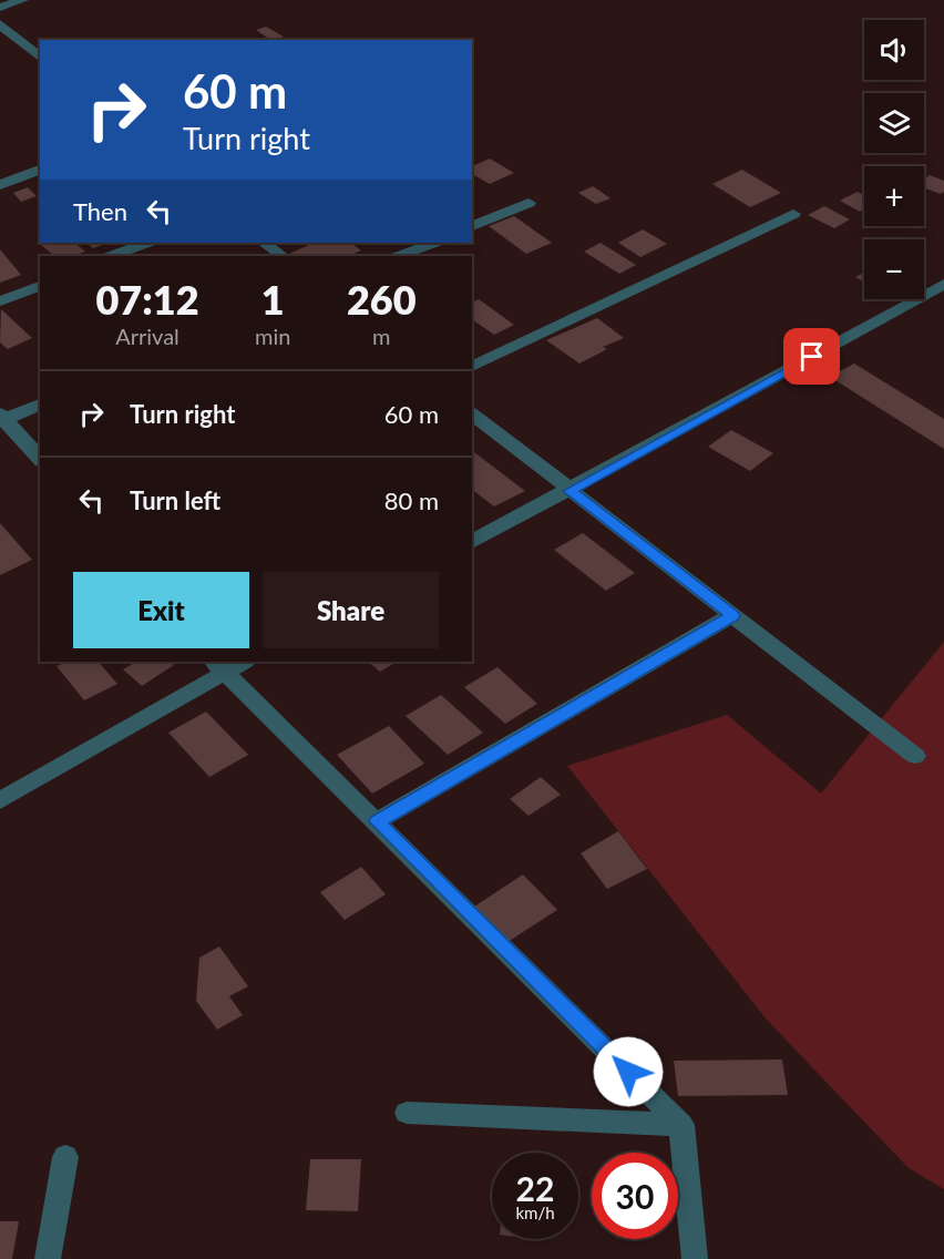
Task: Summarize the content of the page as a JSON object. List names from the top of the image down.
{
  "page": {
    "map_buttons": ["+", "−"],
    "turn": ["60 m", "Turn right"],
    "then": "Then",
    "eta": [
      "07:12",
      "Arrival",
      "1",
      "min",
      "260",
      "m"
    ],
    "list": [
      {
        "name": "Turn right",
        "value": "60 m"
      },
      {
        "name": "Turn left",
        "value": "80 m"
      }
    ],
    "buttons": ["Exit", "Share"],
    "speed": "22 km/h",
    "limit": "30"
  }
}
